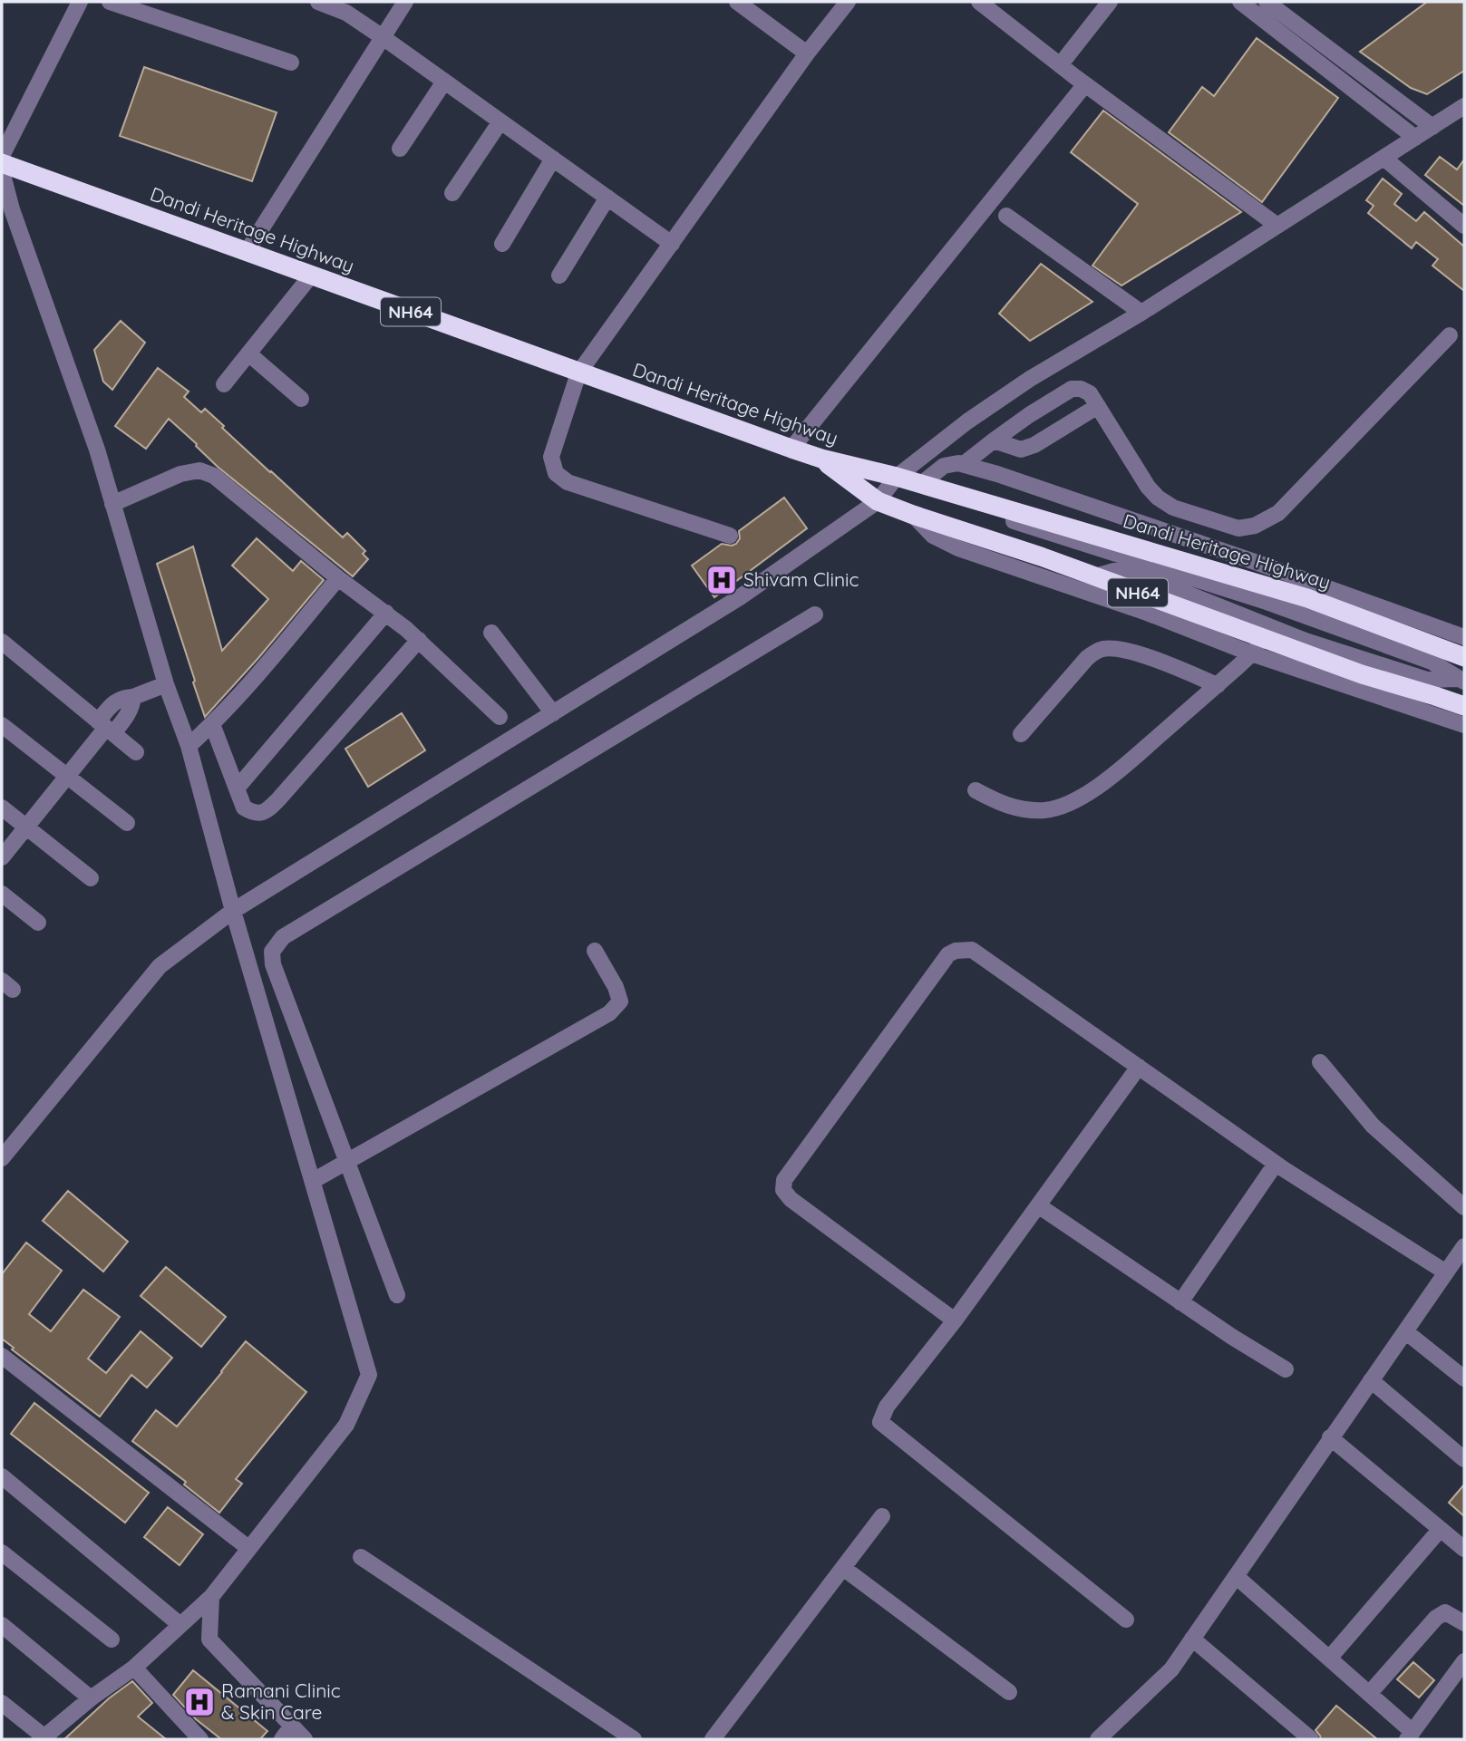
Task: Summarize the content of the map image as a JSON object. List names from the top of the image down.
{
  "streets": {
    "highway": ["Dandi Heritage Highway", "NH64"]
  },
  "crossings": [
    ["Dandi Heritage Highway", "NH64"]
  ],
  "places": {
    "hospital": ["Shivam Clinic", "Ramani Clinic & Skin Care"]
  }
}
